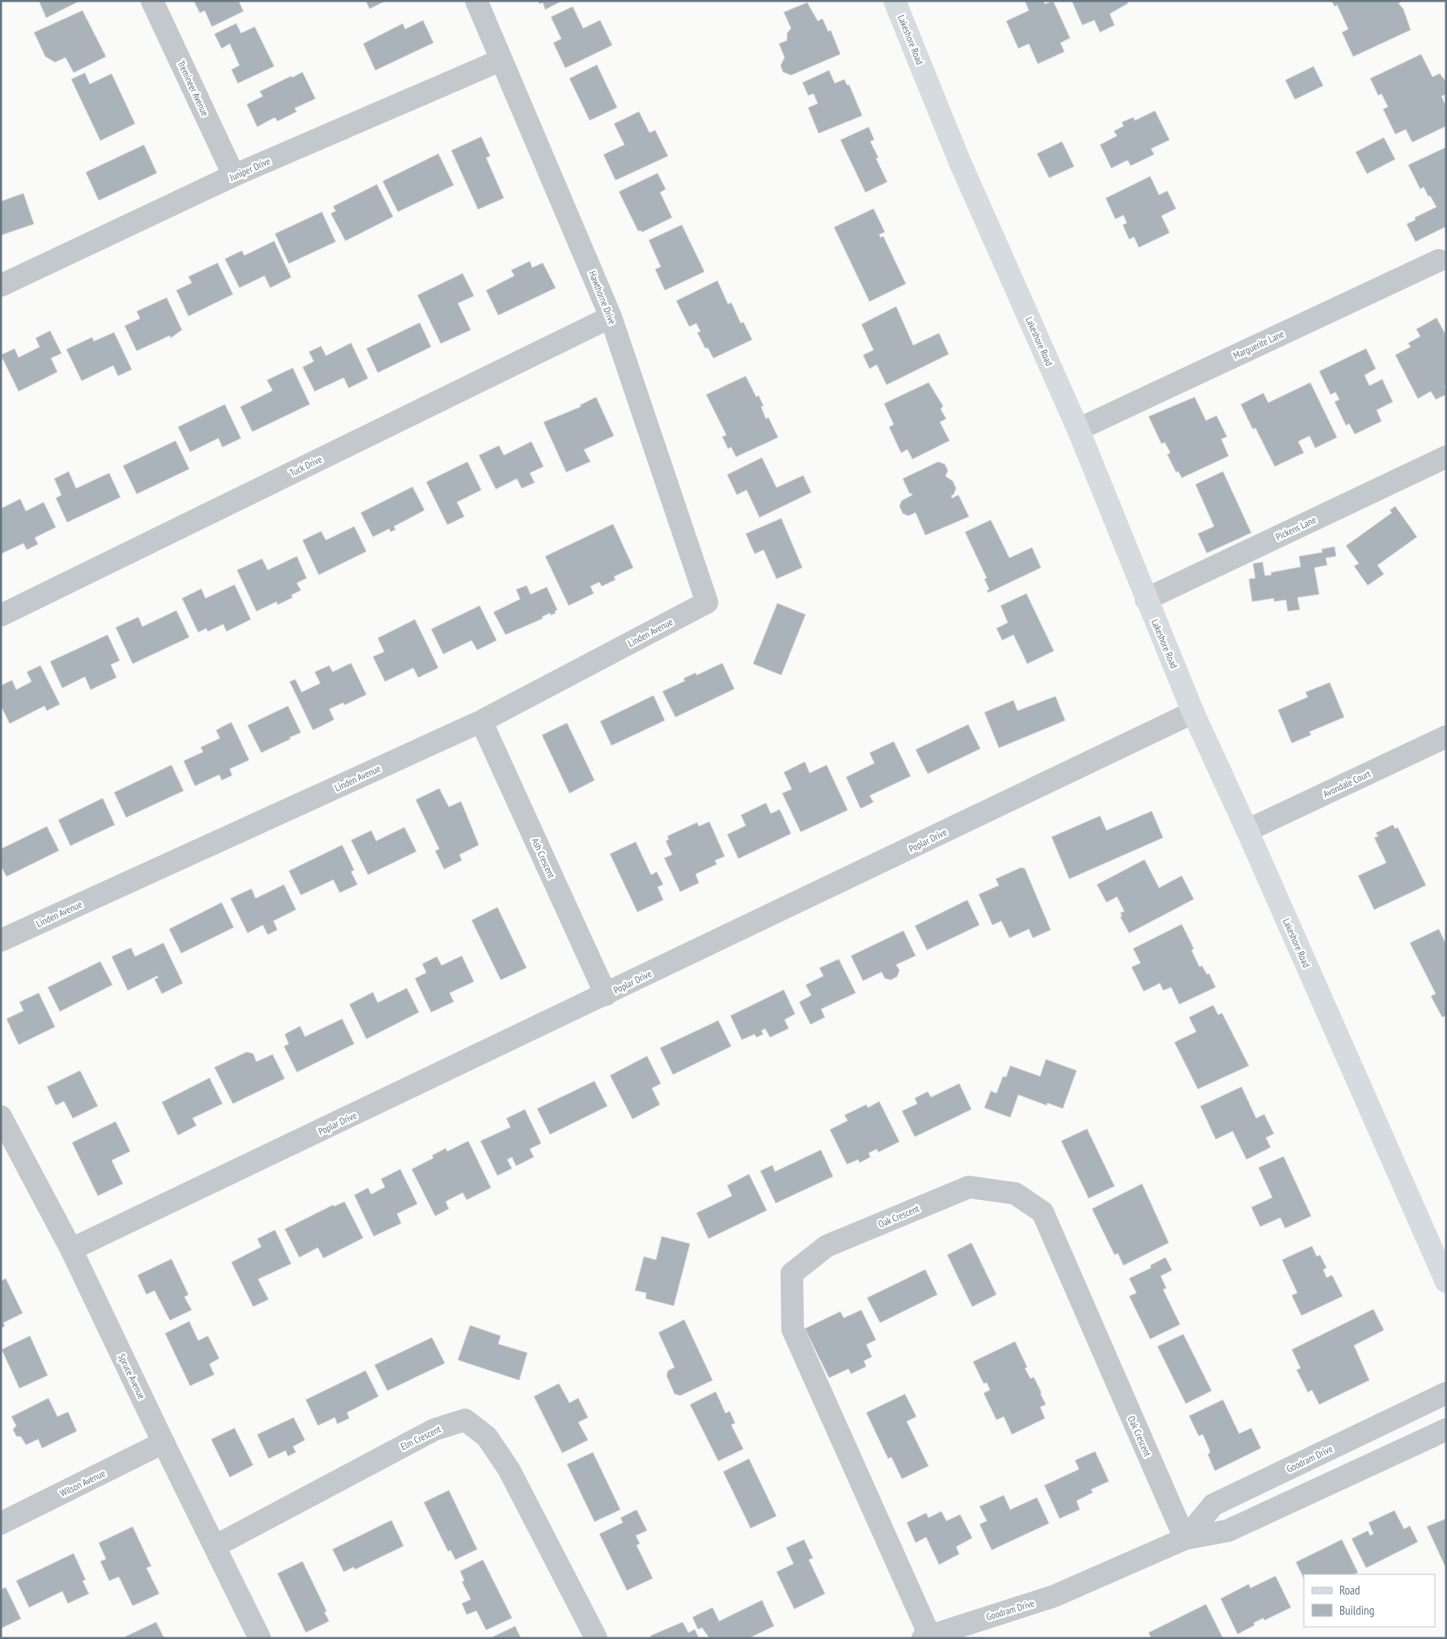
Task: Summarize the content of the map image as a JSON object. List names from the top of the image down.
{
  "streets": {
    "main road": ["Lakeshore Road"],
    "street": [
      "Tremineer Avenue",
      "Juniper Drive",
      "Hawthorne Drive",
      "Marguerite Lane",
      "Tuck Drive",
      "Pickens Lane",
      "Linden Avenue",
      "Avondale Court",
      "Poplar Drive",
      "Ash Crescent",
      "Oak Crescent",
      "Spruce Avenue",
      "Elm Crescent",
      "Goodram Drive",
      "Wilson Avenue"
    ]
  },
  "crossings": [
    ["Lakeshore Road", "Marguerite Lane"],
    ["Lakeshore Road", "Pickens Lane"],
    ["Lakeshore Road", "Avondale Court"],
    ["Lakeshore Road", "Poplar Drive"],
    ["Tremineer Avenue", "Juniper Drive"],
    ["Juniper Drive", "Hawthorne Drive"],
    ["Hawthorne Drive", "Tuck Drive"],
    ["Hawthorne Drive", "Linden Avenue"],
    ["Linden Avenue", "Ash Crescent"],
    ["Poplar Drive", "Ash Crescent"],
    ["Poplar Drive", "Spruce Avenue"],
    ["Oak Crescent", "Goodram Drive"],
    ["Spruce Avenue", "Elm Crescent"],
    ["Spruce Avenue", "Wilson Avenue"]
  ],
  "legend": ["Road", "Building"]
}
